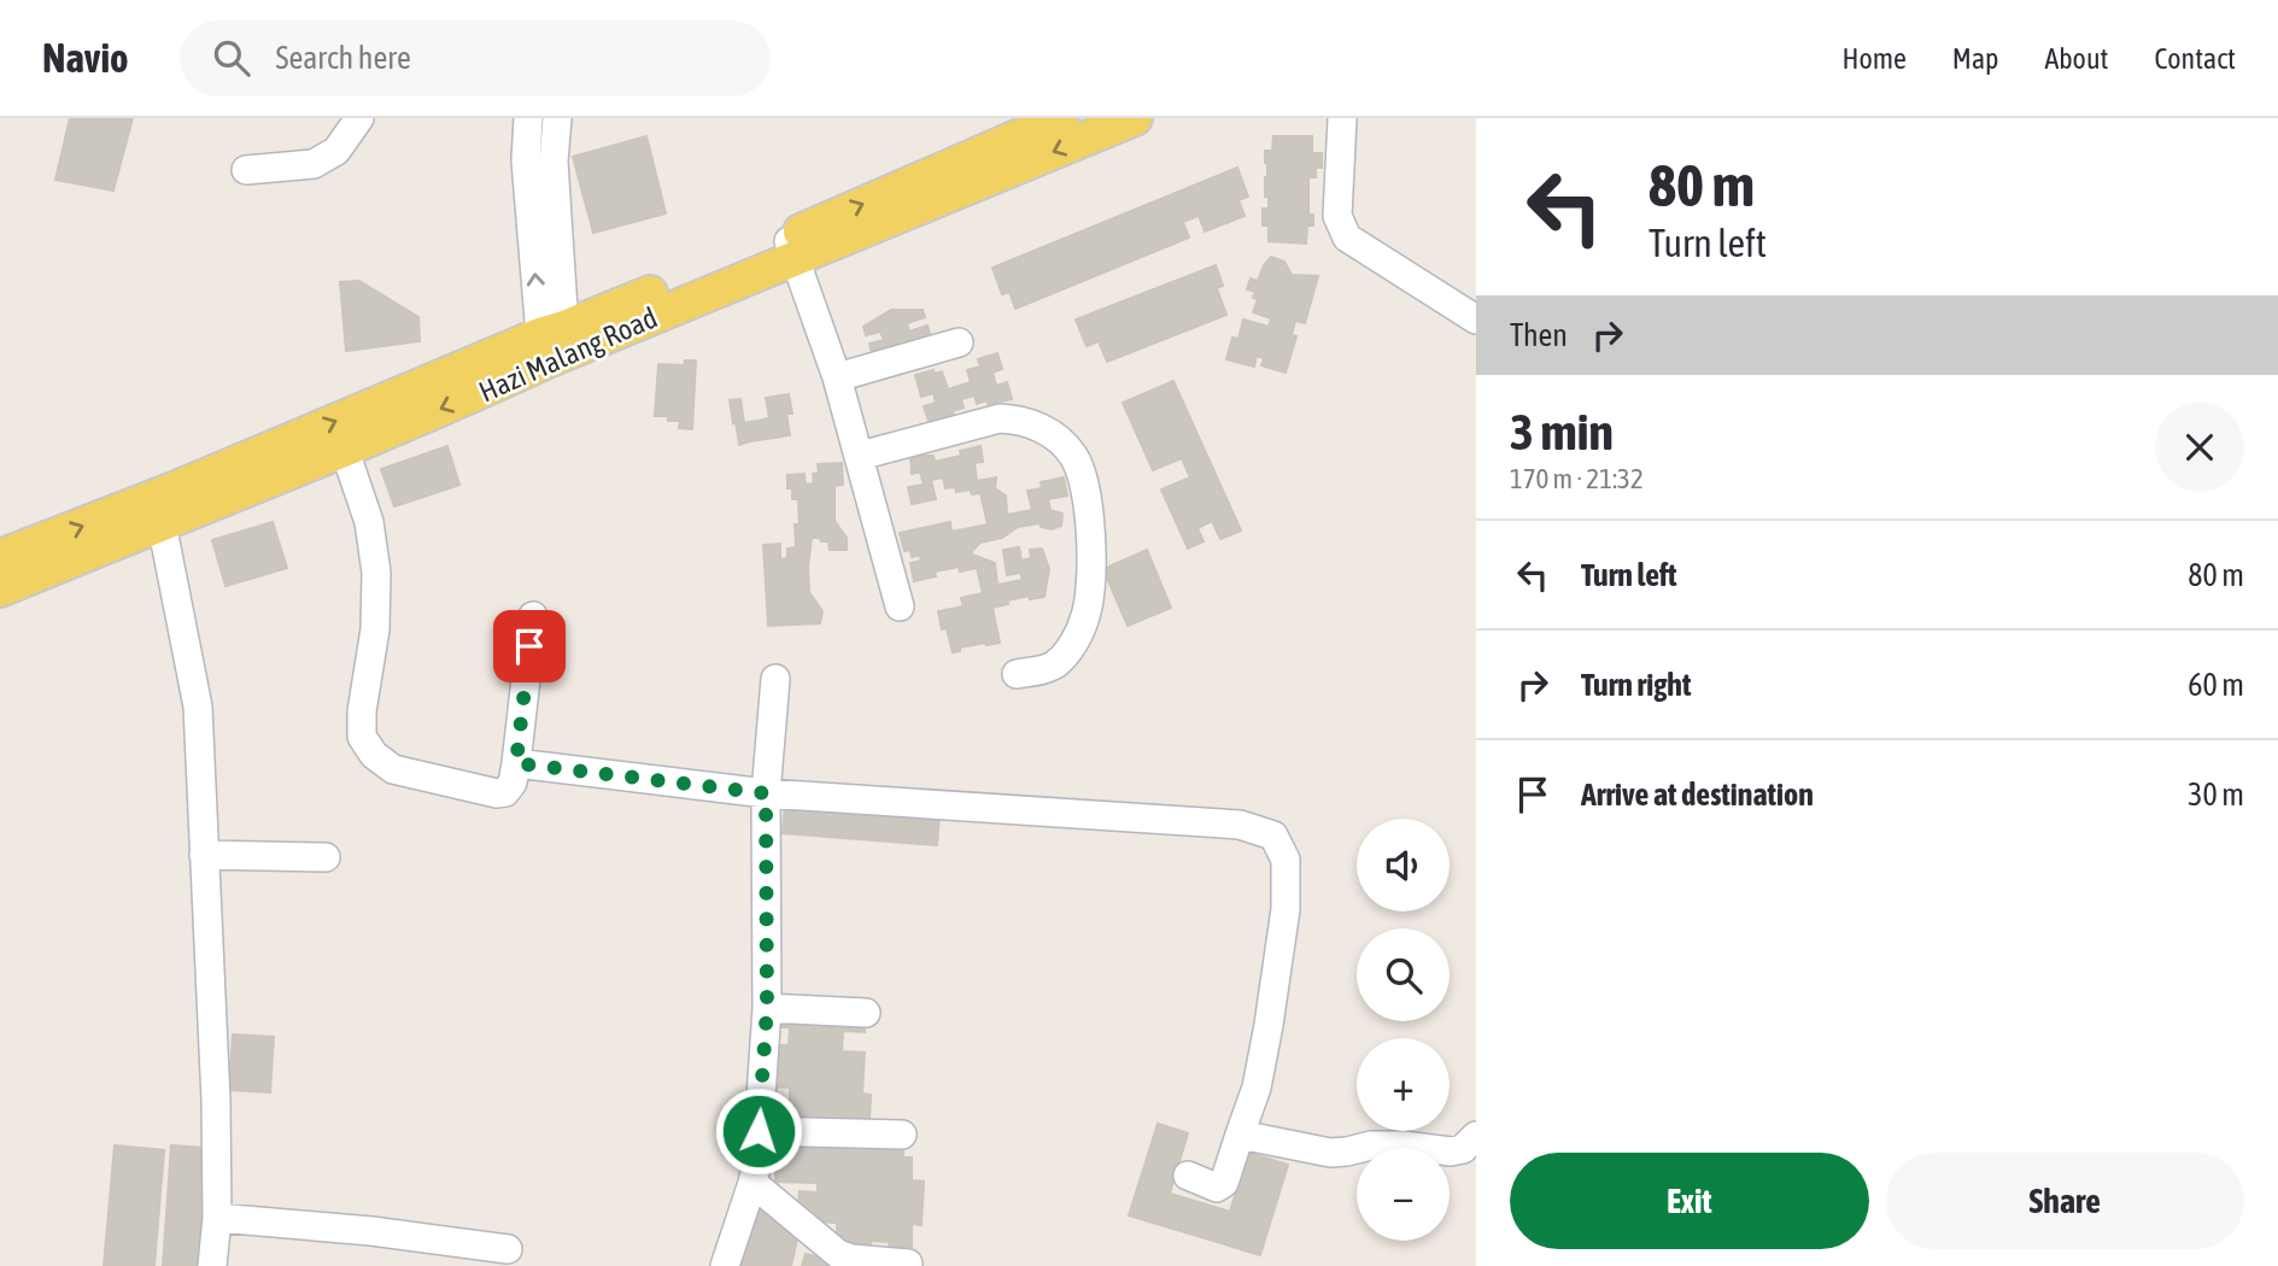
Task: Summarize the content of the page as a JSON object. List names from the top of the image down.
{
  "streets": {
    "main road": ["Hazi Malang Road"]
  },
  "page": {
    "header": "Navio",
    "search": "Search here",
    "nav": [
      "Home",
      "Map",
      "About",
      "Contact"
    ],
    "turn": ["80 m", "Turn left"],
    "then": "Then",
    "heading": ["3 min", "170 m · 21:32"],
    "list": [
      {
        "name": "Turn left",
        "value": "80 m"
      },
      {
        "name": "Turn right",
        "value": "60 m"
      },
      {
        "name": "Arrive at destination",
        "value": "30 m"
      }
    ],
    "map_buttons": ["+", "−"],
    "buttons": ["Exit", "Share"]
  }
}
